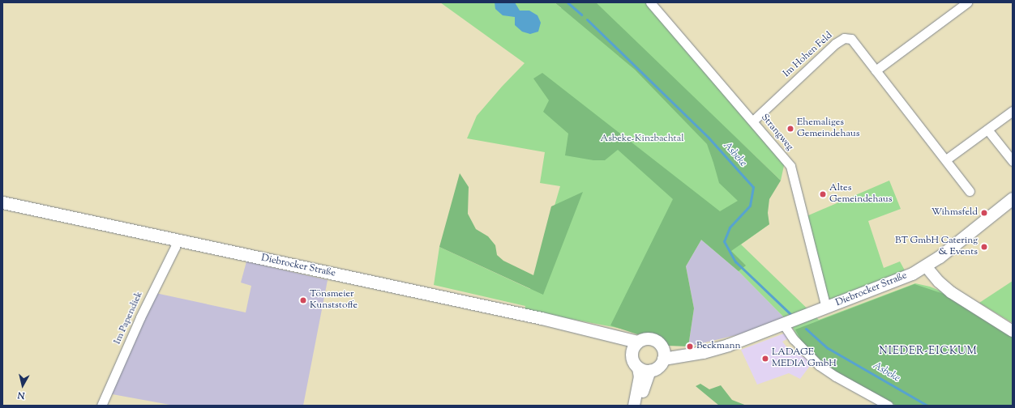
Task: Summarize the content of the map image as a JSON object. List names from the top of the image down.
{
  "streets": {
    "main road": ["Diebrocker Straße"],
    "street": ["Im Hohen Feld", "Strangweg", "Im Papendiek"]
  },
  "crossings": [
    ["Im Hohen Feld", "Strangweg"],
    ["Strangweg", "Diebrocker Straße"],
    ["Diebrocker Straße", "Im Papendiek"]
  ],
  "districts": ["NIEDER-EICKUM"],
  "water": ["Asbeke"],
  "parks": ["Asbeke-Kinzbachtal"],
  "places": [
    "Ehemaliges Gemeindehaus",
    "Altes Gemeindehaus",
    "Wihmsfeld",
    "BT GmbH Catering & Events",
    "Tönsmeier Kunststoffe",
    "Beckmann",
    "LADAGE MEDIA GmbH"
  ],
  "north": "bottom"
}
